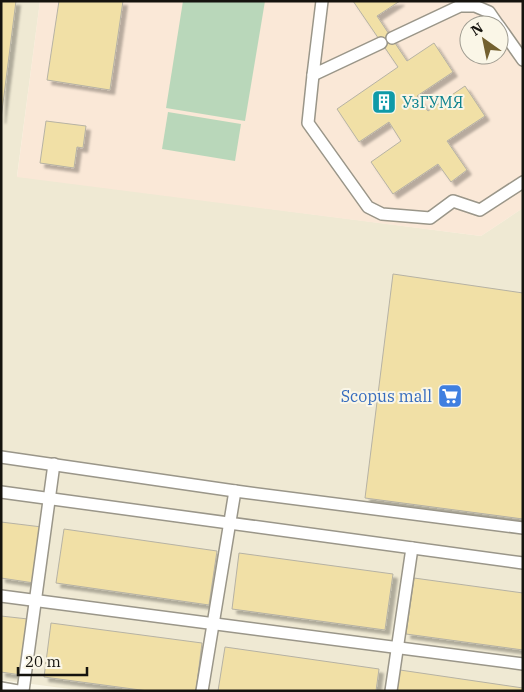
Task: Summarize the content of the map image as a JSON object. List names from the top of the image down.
{
  "places": {
    "building": ["УзГУМЯ"],
    "supermarket": ["Scopus mall"]
  },
  "scale_bar": "20 m",
  "north": "top left"
}
